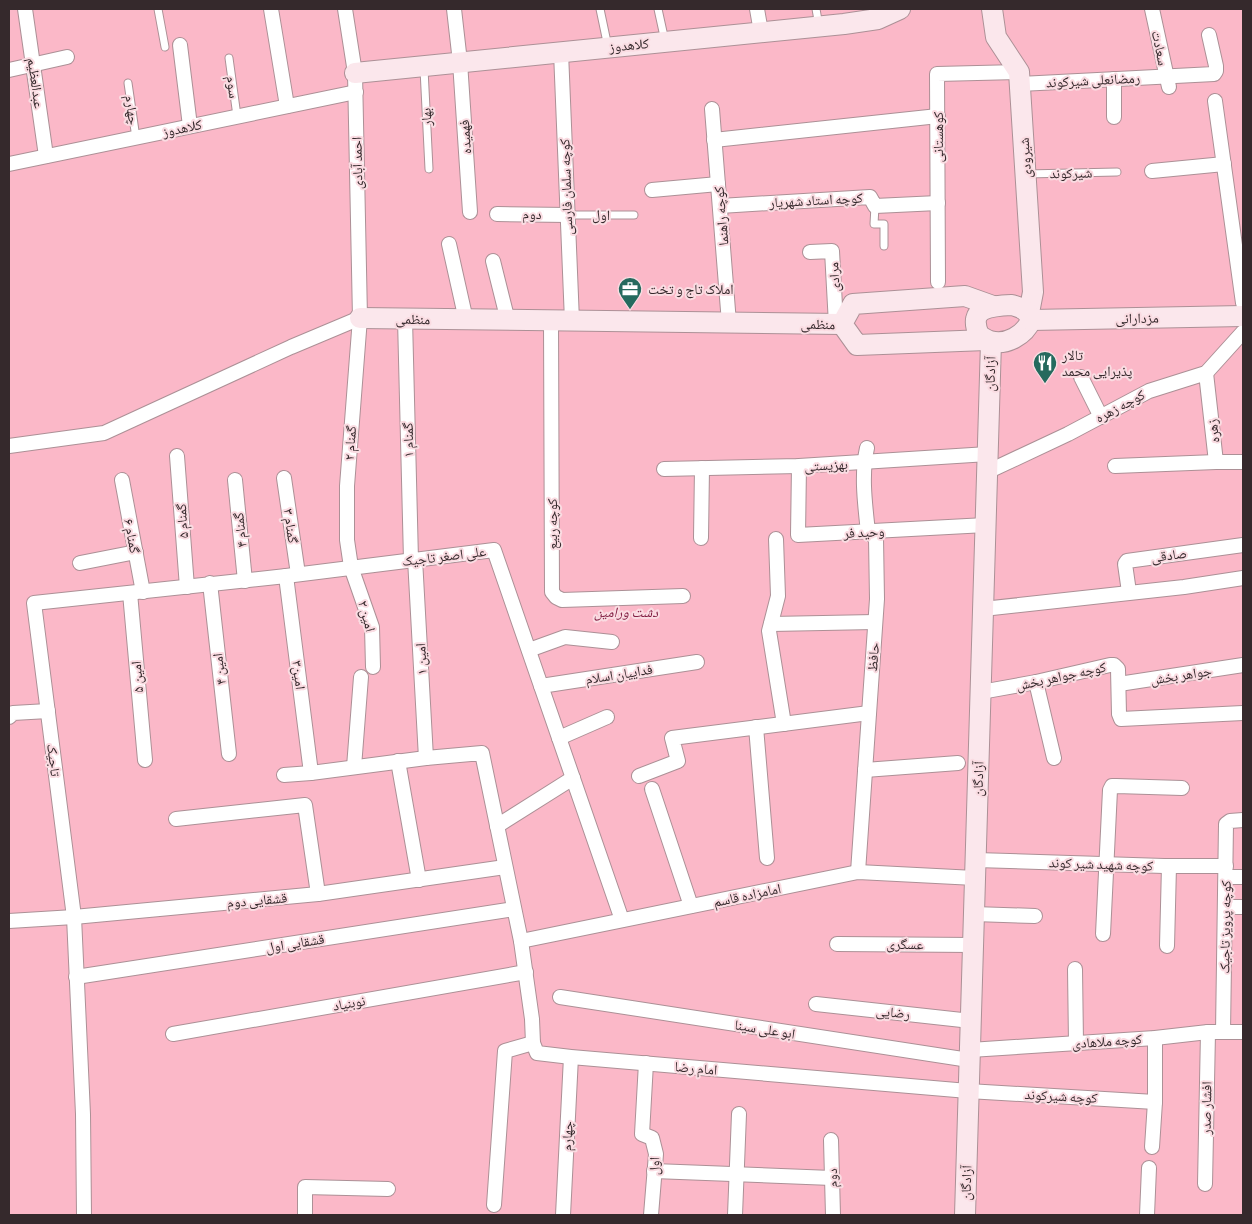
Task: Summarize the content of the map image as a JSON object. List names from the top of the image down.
{
  "streets": {
    "main road": [
      "کلاهدوز",
      "شیرودی",
      "مزدارانی",
      "منظمی",
      "آزادگان"
    ],
    "street": [
      "سعادت",
      "رمضانعلی شیرکوند",
      "عبدالعظیم",
      "چهارم",
      "فهمیده",
      "کوهستانی",
      "احمد آبادی",
      "کوچه سلمان فارسی",
      "کوچه استاد شهریار",
      "دوم",
      "اول",
      "کوچه راهنما",
      "مرادی",
      "کوچه زهره",
      "زهره",
      "گمنام ۱",
      "گمنام ۲",
      "بهزیستی",
      "گمنام ۵",
      "کوچه ربیع",
      "گمنام ۳",
      "گمنام ۴",
      "وحید فر",
      "گمنام ۶",
      "صادقی",
      "علی اصغر تاجیک",
      "امین ۲",
      "حافظ",
      "امین ۱",
      "امین ۴",
      "فداییان اسلام",
      "امین۳",
      "جواهر بخش",
      "کوچه جواهر بخش",
      "امین ۵",
      "تاجیک",
      "کوچه شهید شیر کوند",
      "امامزاده قاسم",
      "قشقایی دوم",
      "کوچه پرویز تاجیک",
      "قشقایی اول",
      "عسگری",
      "نوبنیاد",
      "رضایی",
      "ابو علی سینا",
      "کوچه ملاهادی",
      "امام رضا",
      "کوچه شیرکوند",
      "افشار صدر"
    ],
    "lane": ["سوم", "بهار", "شیرکوند"]
  },
  "crossings": [
    ["کلاهدوز", "عبدالعظیم"],
    ["کلاهدوز", "سوم"],
    ["کلاهدوز", "چهارم"],
    ["کلاهدوز", "بهار"],
    ["کلاهدوز", "فهمیده"],
    ["کلاهدوز", "احمد آبادی"],
    ["کلاهدوز", "کوچه سلمان فارسی"],
    ["سعادت", "رمضانعلی شیرکوند"],
    ["رمضانعلی شیرکوند", "کوهستانی"],
    ["رمضانعلی شیرکوند", "شیرودی"],
    ["چهارم", "امام رضا"],
    ["کوهستانی", "شیرودی"],
    ["کوهستانی", "کوچه استاد شهریار"],
    ["شیرودی", "شیرکوند"],
    ["شیرودی", "مزدارانی"],
    ["شیرودی", "منظمی"],
    ["شیرودی", "آزادگان"],
    ["احمد آبادی", "منظمی"],
    ["احمد آبادی", "گمنام ۲"],
    ["کوچه سلمان فارسی", "دوم"],
    ["کوچه سلمان فارسی", "اول"],
    ["کوچه سلمان فارسی", "منظمی"],
    ["کوچه استاد شهریار", "کوچه راهنما"],
    ["دوم", "اول"],
    ["اول", "امام رضا"],
    ["کوچه راهنما", "منظمی"],
    ["مرادی", "منظمی"],
    ["مزدارانی", "منظمی"],
    ["مزدارانی", "آزادگان"],
    ["منظمی", "آزادگان"],
    ["منظمی", "گمنام ۱"],
    ["منظمی", "گمنام ۲"],
    ["منظمی", "کوچه ربیع"],
    ["آزادگان", "کوچه زهره"],
    ["آزادگان", "بهزیستی"],
    ["آزادگان", "وحید فر"],
    ["آزادگان", "کوچه جواهر بخش"],
    ["آزادگان", "کوچه شهید شیر کوند"],
    ["آزادگان", "امامزاده قاسم"],
    ["آزادگان", "عسگری"],
    ["آزادگان", "رضایی"],
    ["آزادگان", "ابو علی سینا"],
    ["آزادگان", "کوچه ملاهادی"],
    ["آزادگان", "امام رضا"],
    ["آزادگان", "کوچه شیرکوند"],
    ["کوچه زهره", "زهره"],
    ["کوچه زهره", "بهزیستی"],
    ["گمنام ۱", "علی اصغر تاجیک"],
    ["گمنام ۱", "امین ۱"],
    ["گمنام ۲", "علی اصغر تاجیک"],
    ["گمنام ۲", "امین ۲"],
    ["بهزیستی", "وحید فر"],
    ["بهزیستی", "حافظ"],
    ["گمنام ۵", "علی اصغر تاجیک"],
    ["گمنام ۳", "علی اصغر تاجیک"],
    ["گمنام ۳", "امین۳"],
    ["گمنام ۴", "علی اصغر تاجیک"],
    ["وحید فر", "حافظ"],
    ["گمنام ۶", "علی اصغر تاجیک"],
    ["گمنام ۶", "امین ۵"],
    ["علی اصغر تاجیک", "امین ۲"],
    ["علی اصغر تاجیک", "امین ۱"],
    ["علی اصغر تاجیک", "امین ۴"],
    ["علی اصغر تاجیک", "فداییان اسلام"],
    ["علی اصغر تاجیک", "امین۳"],
    ["علی اصغر تاجیک", "امین ۵"],
    ["علی اصغر تاجیک", "تاجیک"],
    ["علی اصغر تاجیک", "امامزاده قاسم"],
    ["حافظ", "امامزاده قاسم"],
    ["جواهر بخش", "کوچه جواهر بخش"],
    ["تاجیک", "قشقایی دوم"],
    ["تاجیک", "قشقایی اول"],
    ["کوچه شهید شیر کوند", "امامزاده قاسم"],
    ["کوچه شهید شیر کوند", "کوچه پرویز تاجیک"],
    ["کوچه پرویز تاجیک", "کوچه ملاهادی"],
    ["ابو علی سینا", "کوچه ملاهادی"],
    ["کوچه ملاهادی", "افشار صدر"],
    ["امام رضا", "کوچه شیرکوند"]
  ],
  "parks": ["دشت ورامین"],
  "places": {
    "office": ["املاک تاج و تخت"],
    "restaurant": ["تالار پذیرایی محمد"]
  }
}
